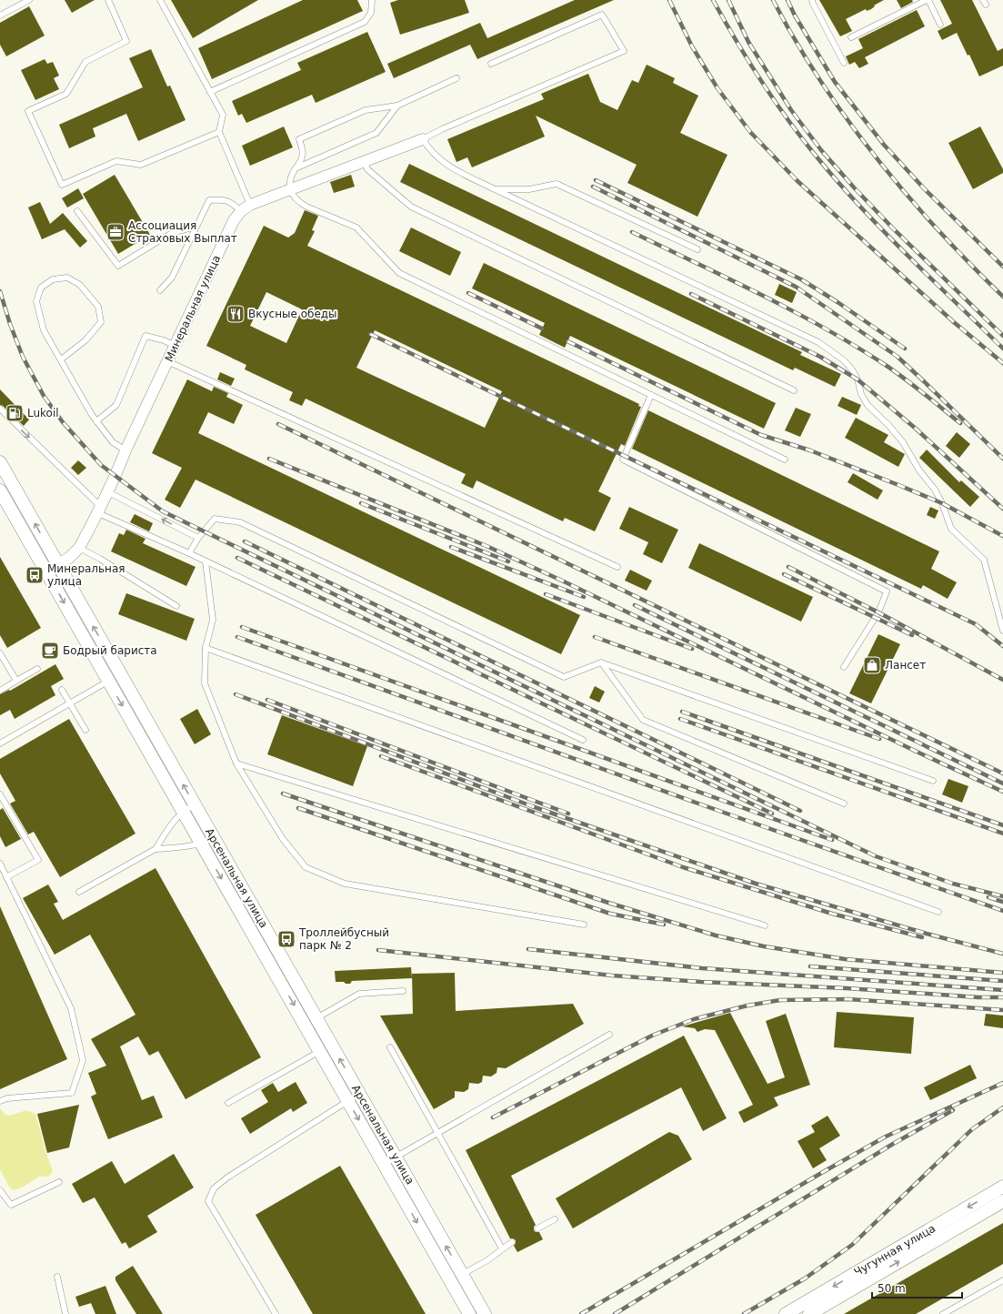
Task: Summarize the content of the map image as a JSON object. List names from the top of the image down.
{
  "streets": {
    "street": ["Минеральная улица", "Арсенальная улица", "Чугунная улица"]
  },
  "crossings": [
    ["Минеральная улица", "Арсенальная улица"]
  ],
  "places": {
    "office": ["Ассоциация Страховых Выплат"],
    "restaurant": ["Вкусные обеды"],
    "fuel station": ["Lukoil"],
    "bus stop": ["Минеральная улица", "Троллейбусный парк № 2"],
    "cafe": ["Бодрый бариста"],
    "shop": ["Лансет"]
  },
  "scale_bar": "50 m"
}
